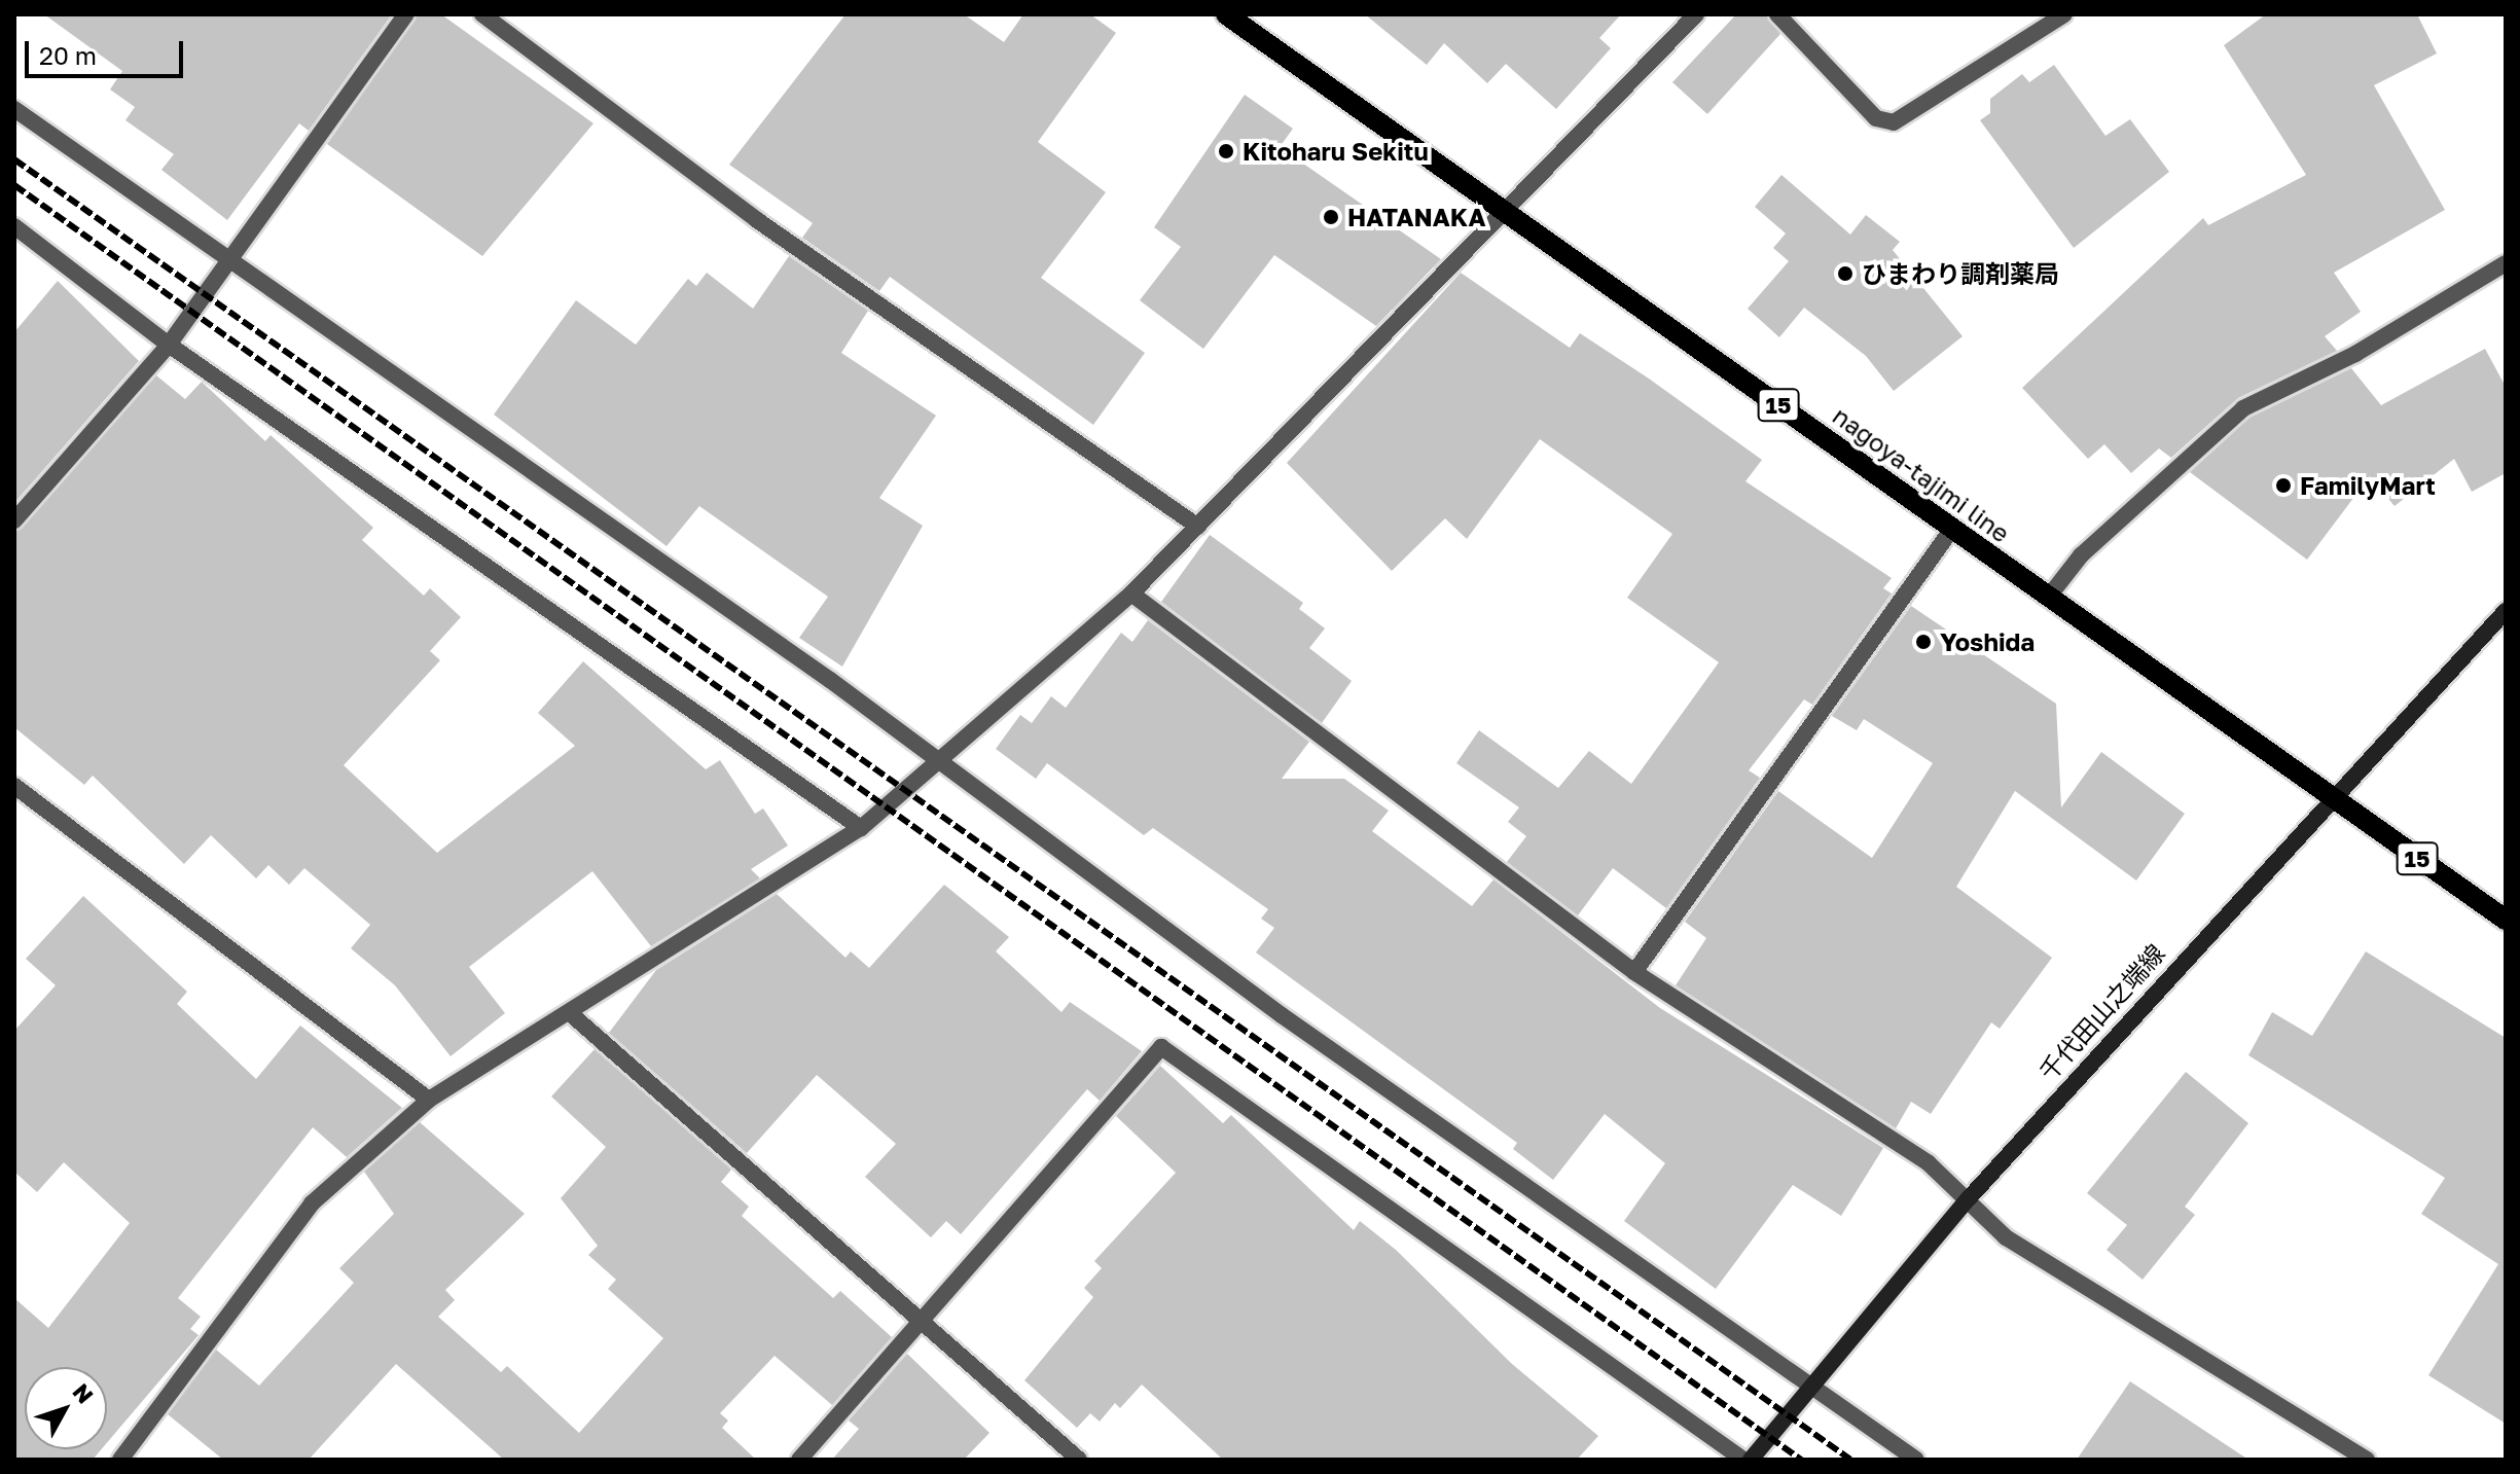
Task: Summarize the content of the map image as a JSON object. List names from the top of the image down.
{
  "streets": {
    "main road": ["15", "nagoya-tajimi line"],
    "street": ["千代田山之端線"]
  },
  "crossings": [
    ["nagoya-tajimi line", "千代田山之端線"]
  ],
  "places": [
    "Kitoharu Sekitu",
    "HATANAKA",
    "ひまわり調剤薬局",
    "FamilyMart",
    "Yoshida"
  ],
  "scale_bar": "20 m",
  "north": "top right"
}
